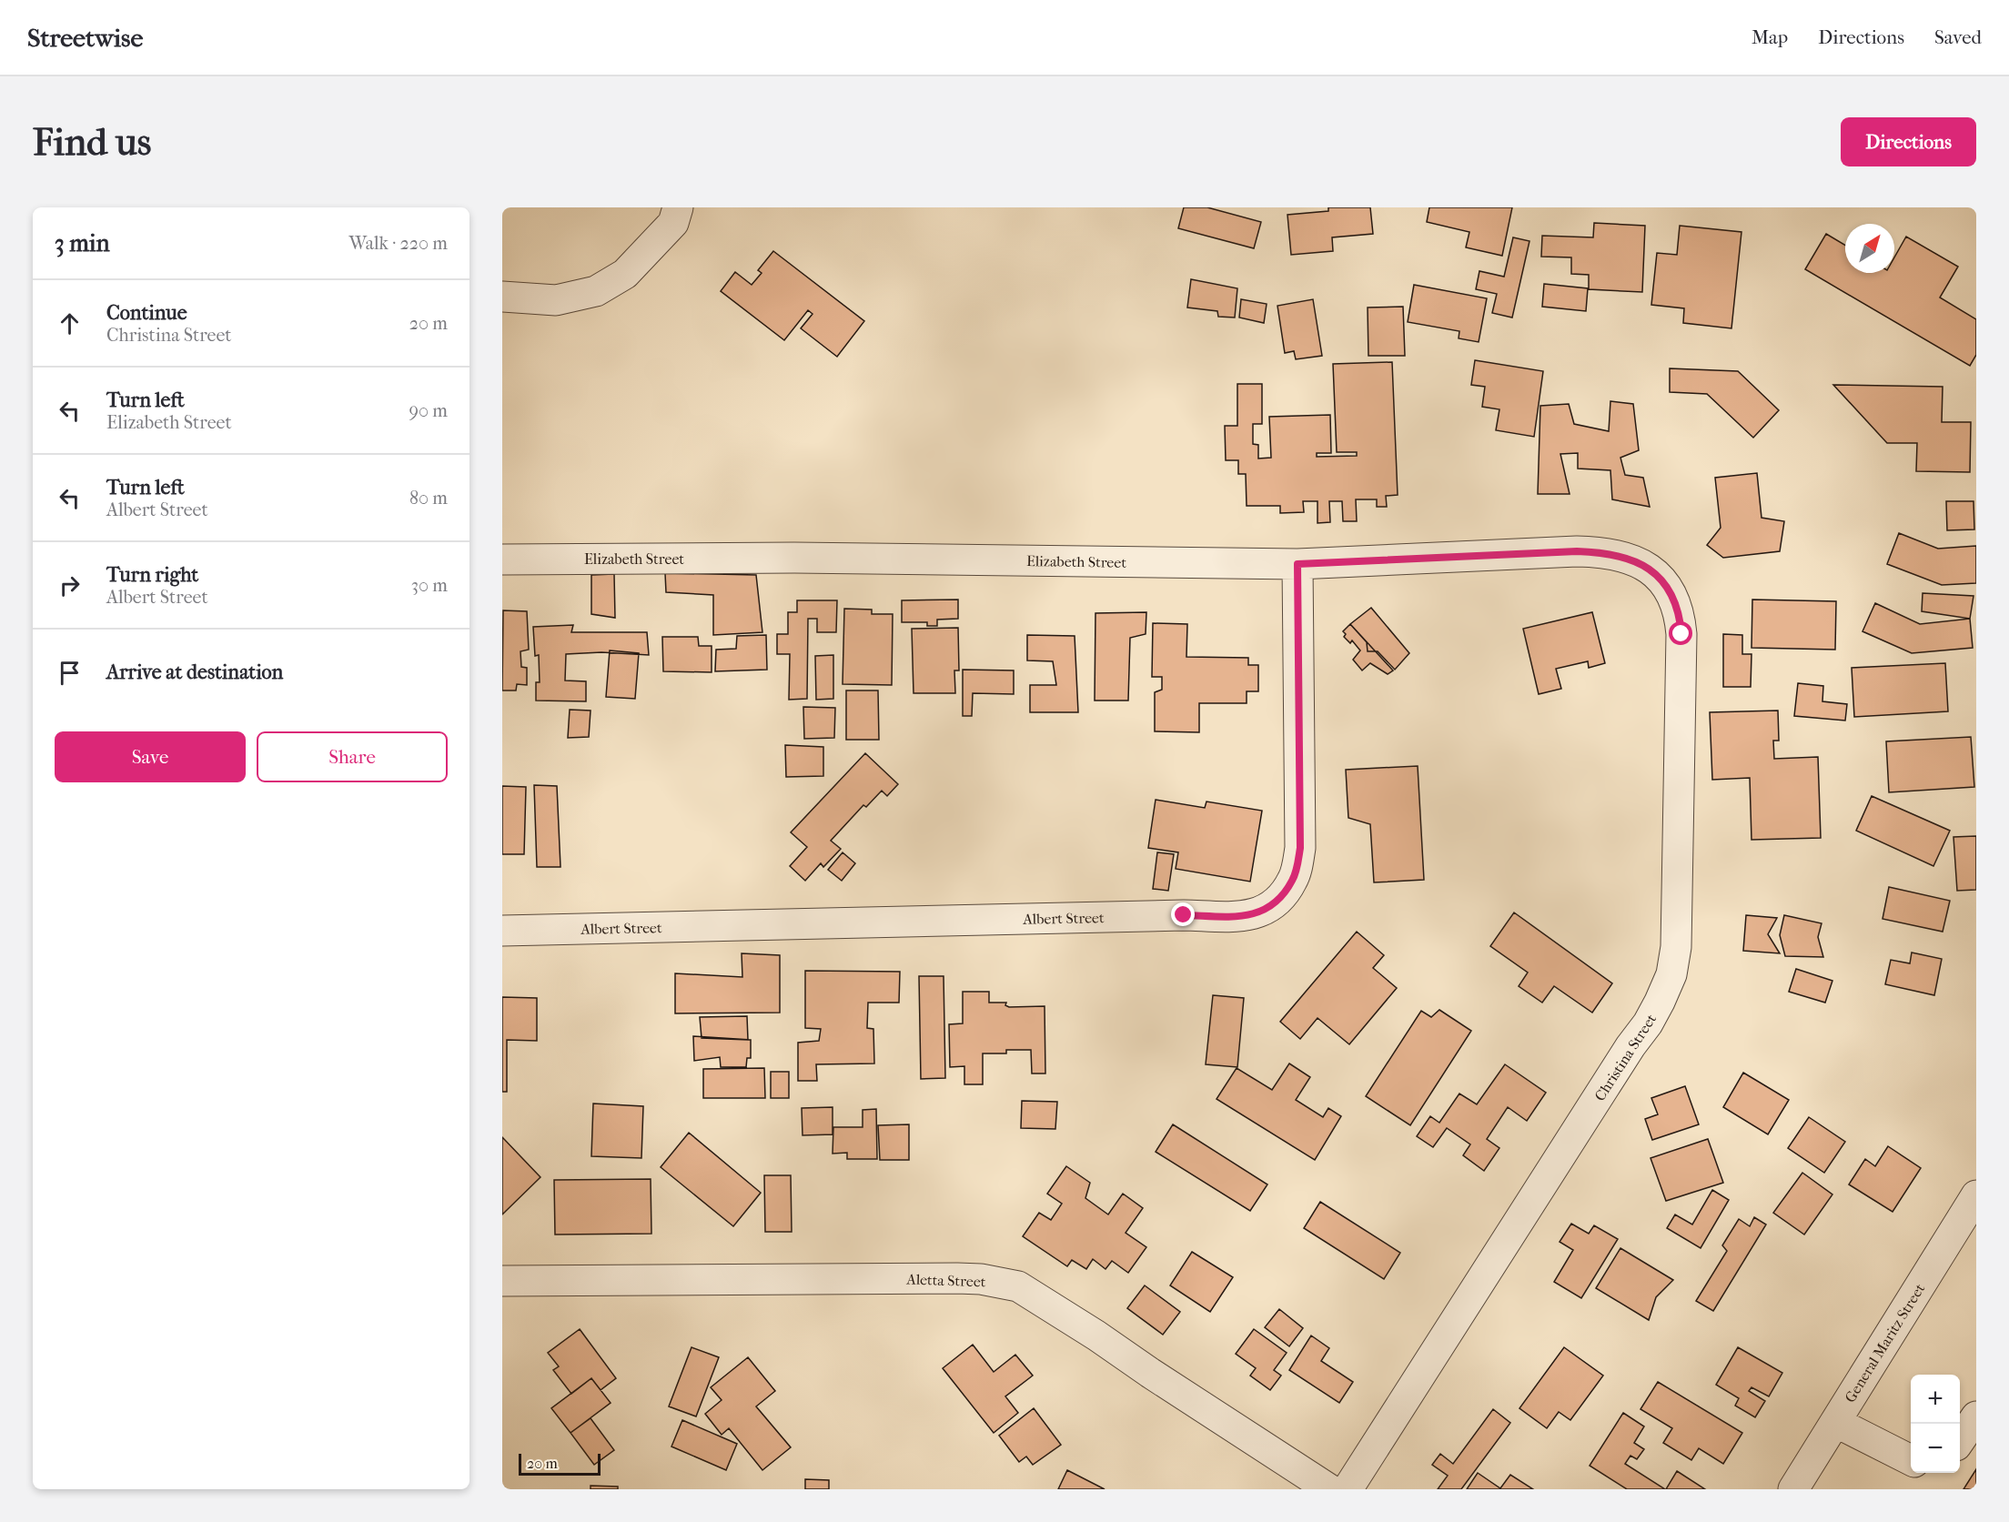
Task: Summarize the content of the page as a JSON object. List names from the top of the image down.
{
  "streets": {
    "street": [
      "Elizabeth Street",
      "Albert Street",
      "Christina Street",
      "Aletta Street",
      "General Maritz Street"
    ]
  },
  "crossings": [
    ["Elizabeth Street", "Albert Street"],
    ["Elizabeth Street", "Christina Street"]
  ],
  "scale_bar": "20 m",
  "north": "top right",
  "page": {
    "header": "Streetwise",
    "nav": ["Map", "Directions", "Saved"],
    "buttons": [
      "Directions",
      ["Save", "Share"]
    ],
    "title": "Find us",
    "heading": ["3 min", "Walk · 220 m"],
    "list": [
      ["Continue", "Christina Street", "20 m"],
      ["Turn left", "Elizabeth Street", "90 m"],
      ["Turn left", "Albert Street", "80 m"],
      ["Turn right", "Albert Street", "30 m"],
      "Arrive at destination"
    ],
    "map_buttons": ["+", "−"],
    "scale": "20 m"
  }
}
